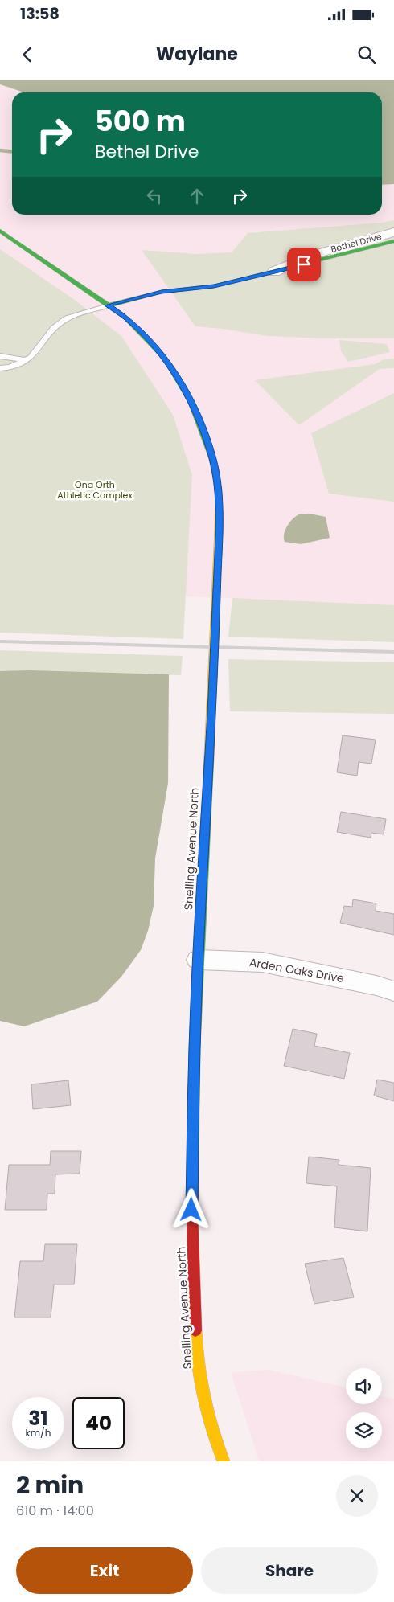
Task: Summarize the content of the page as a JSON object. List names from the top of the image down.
{
  "streets": {
    "street": ["Bethel Drive", "Snelling Avenue North", "Arden Oaks Drive"]
  },
  "crossings": [
    ["Bethel Drive", "Snelling Avenue North"],
    ["Snelling Avenue North", "Arden Oaks Drive"]
  ],
  "parks": ["Ona Orth Athletic Complex"],
  "page": {
    "status": "13:58",
    "header": "Waylane",
    "turn": ["500 m", "Bethel Drive"],
    "speed": "31 km/h",
    "limit": "40",
    "heading": ["2 min", "610 m · 14:00"],
    "buttons": ["Exit", "Share"]
  }
}
